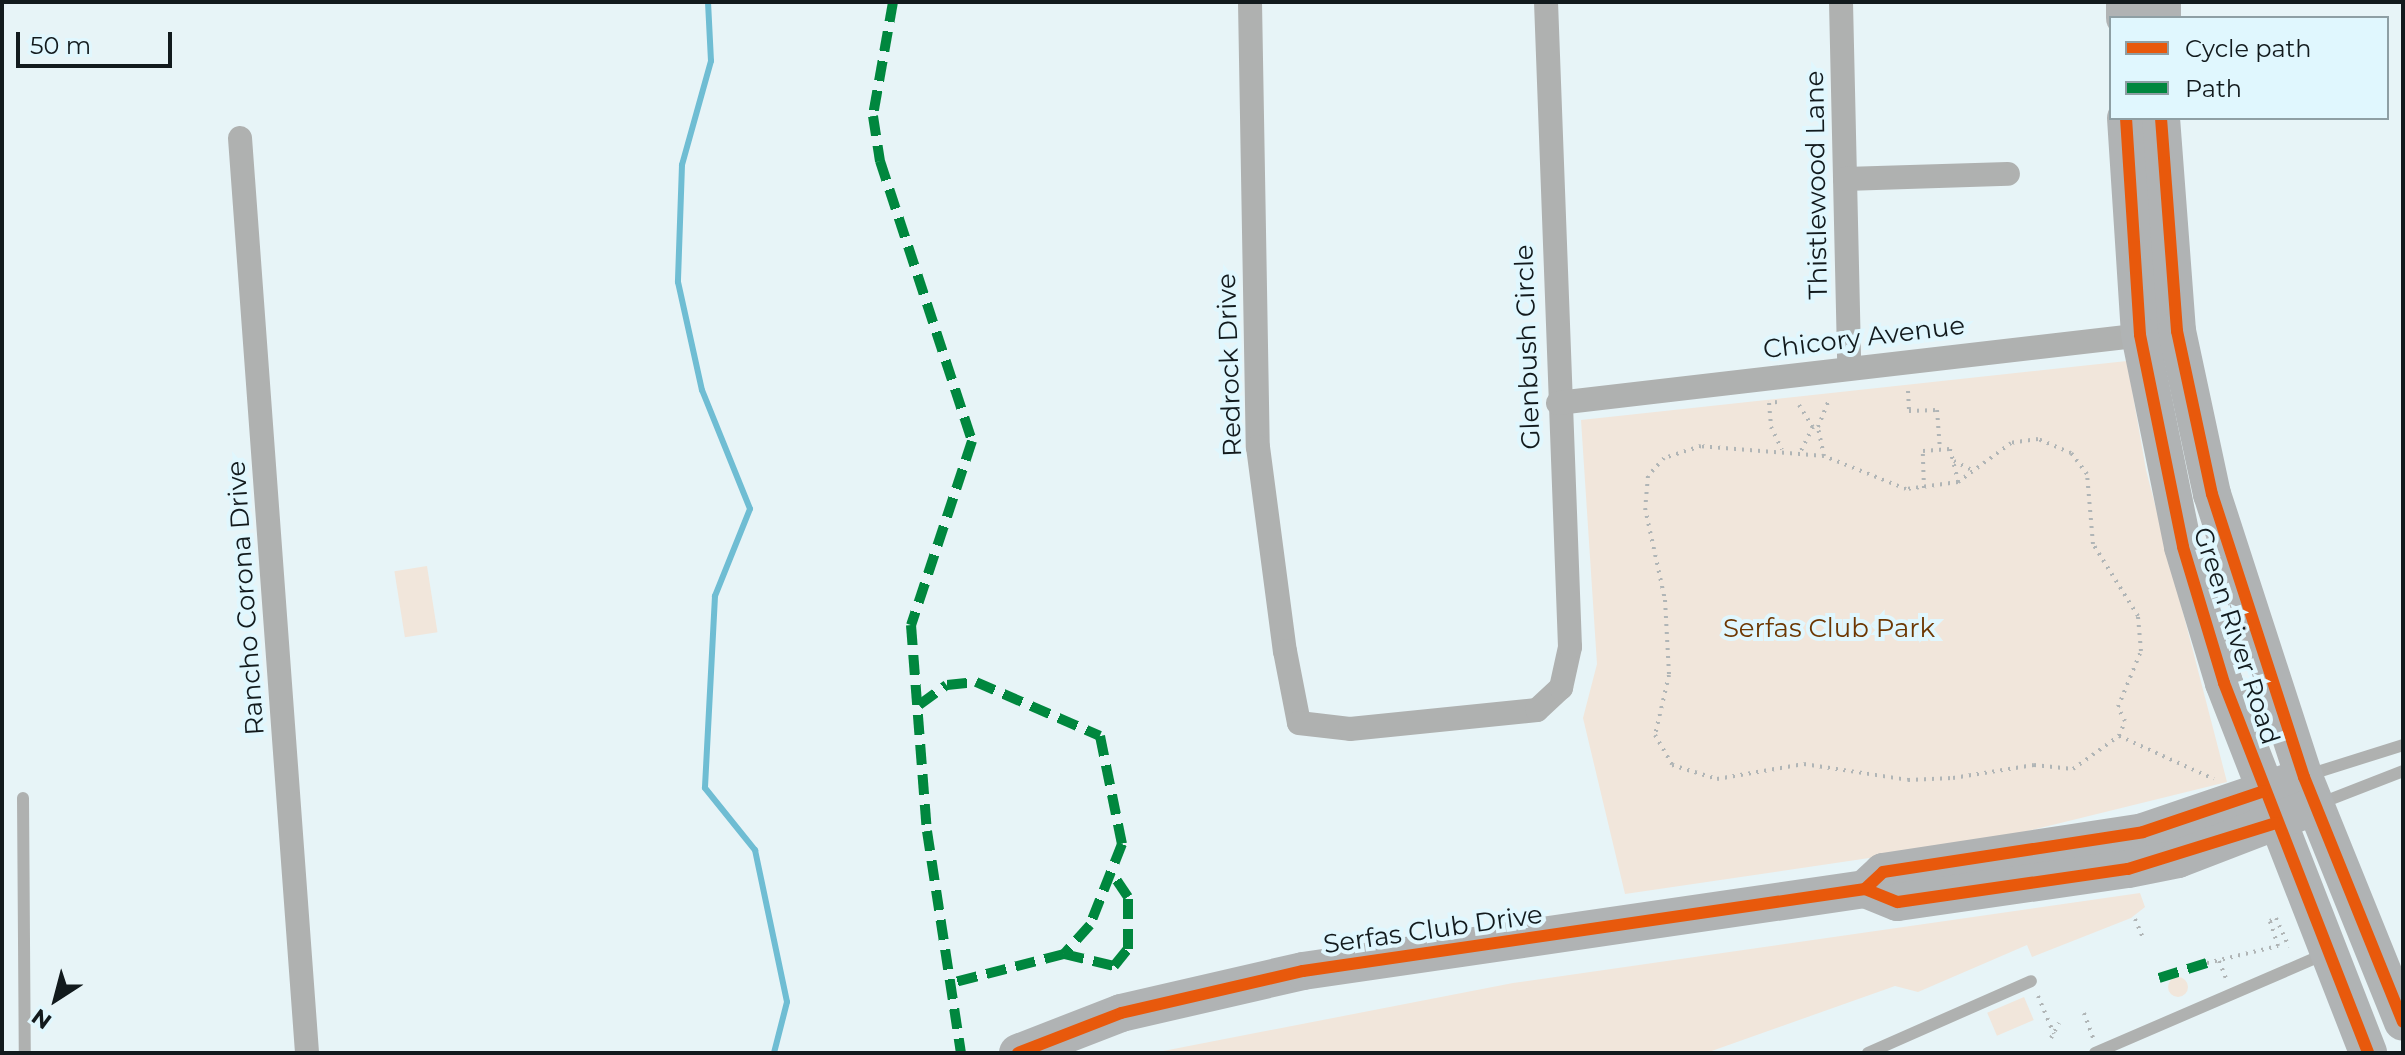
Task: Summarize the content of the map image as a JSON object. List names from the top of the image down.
{
  "streets": {
    "main road": ["Green River Road", "Serfas Club Drive"],
    "street": [
      "Thistlewood Lane",
      "Chicory Avenue",
      "Glenbush Circle",
      "Redrock Drive",
      "Rancho Corona Drive"
    ]
  },
  "crossings": [
    ["Thistlewood Lane", "Chicory Avenue"],
    ["Chicory Avenue", "Glenbush Circle"],
    ["Chicory Avenue", "Green River Road"],
    ["Glenbush Circle", "Redrock Drive"],
    ["Green River Road", "Serfas Club Drive"]
  ],
  "parks": ["Serfas Club Park"],
  "legend": ["Cycle path", "Path"],
  "scale_bar": "50 m",
  "north": "bottom left"
}
